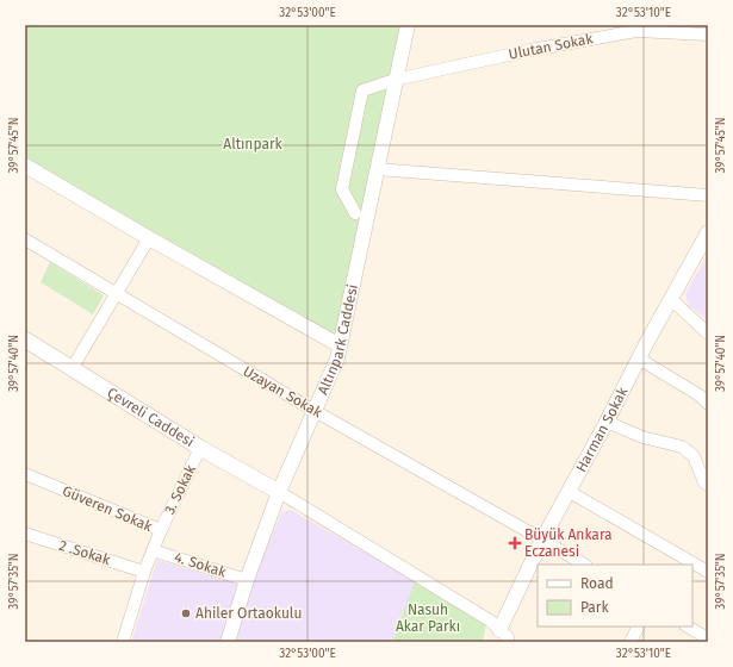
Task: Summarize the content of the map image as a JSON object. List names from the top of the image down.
{
  "streets": {
    "main road": ["Çevreli Caddesi"],
    "street": [
      "Ulutan Sokak",
      "Altınpark Caddesi",
      "Uzayan Sokak",
      "Harman Sokak",
      "3. Sokak",
      "Güveren Sokak",
      "2 .Sokak",
      "4. Sokak"
    ]
  },
  "crossings": [
    ["Ulutan Sokak", "Altınpark Caddesi"],
    ["Altınpark Caddesi", "Uzayan Sokak"],
    ["Altınpark Caddesi", "Çevreli Caddesi"],
    ["Altınpark Caddesi", "4. Sokak"],
    ["Uzayan Sokak", "Harman Sokak"],
    ["Çevreli Caddesi", "3. Sokak"],
    ["3. Sokak", "Güveren Sokak"],
    ["Güveren Sokak", "2 .Sokak"],
    ["Güveren Sokak", "4. Sokak"]
  ],
  "parks": ["Altınpark", "Nasuh Akar Parkı"],
  "places": {
    "health": ["Büyük Ankara Eczanesi"],
    "other": ["Ahiler Ortaokulu"]
  },
  "legend": ["Road", "Park"],
  "coordinates": [
    "32°53'00\"E",
    "32°53'10\"E",
    "39°57'45\"N",
    "39°57'40\"N",
    "39°57'35\"N"
  ]
}
